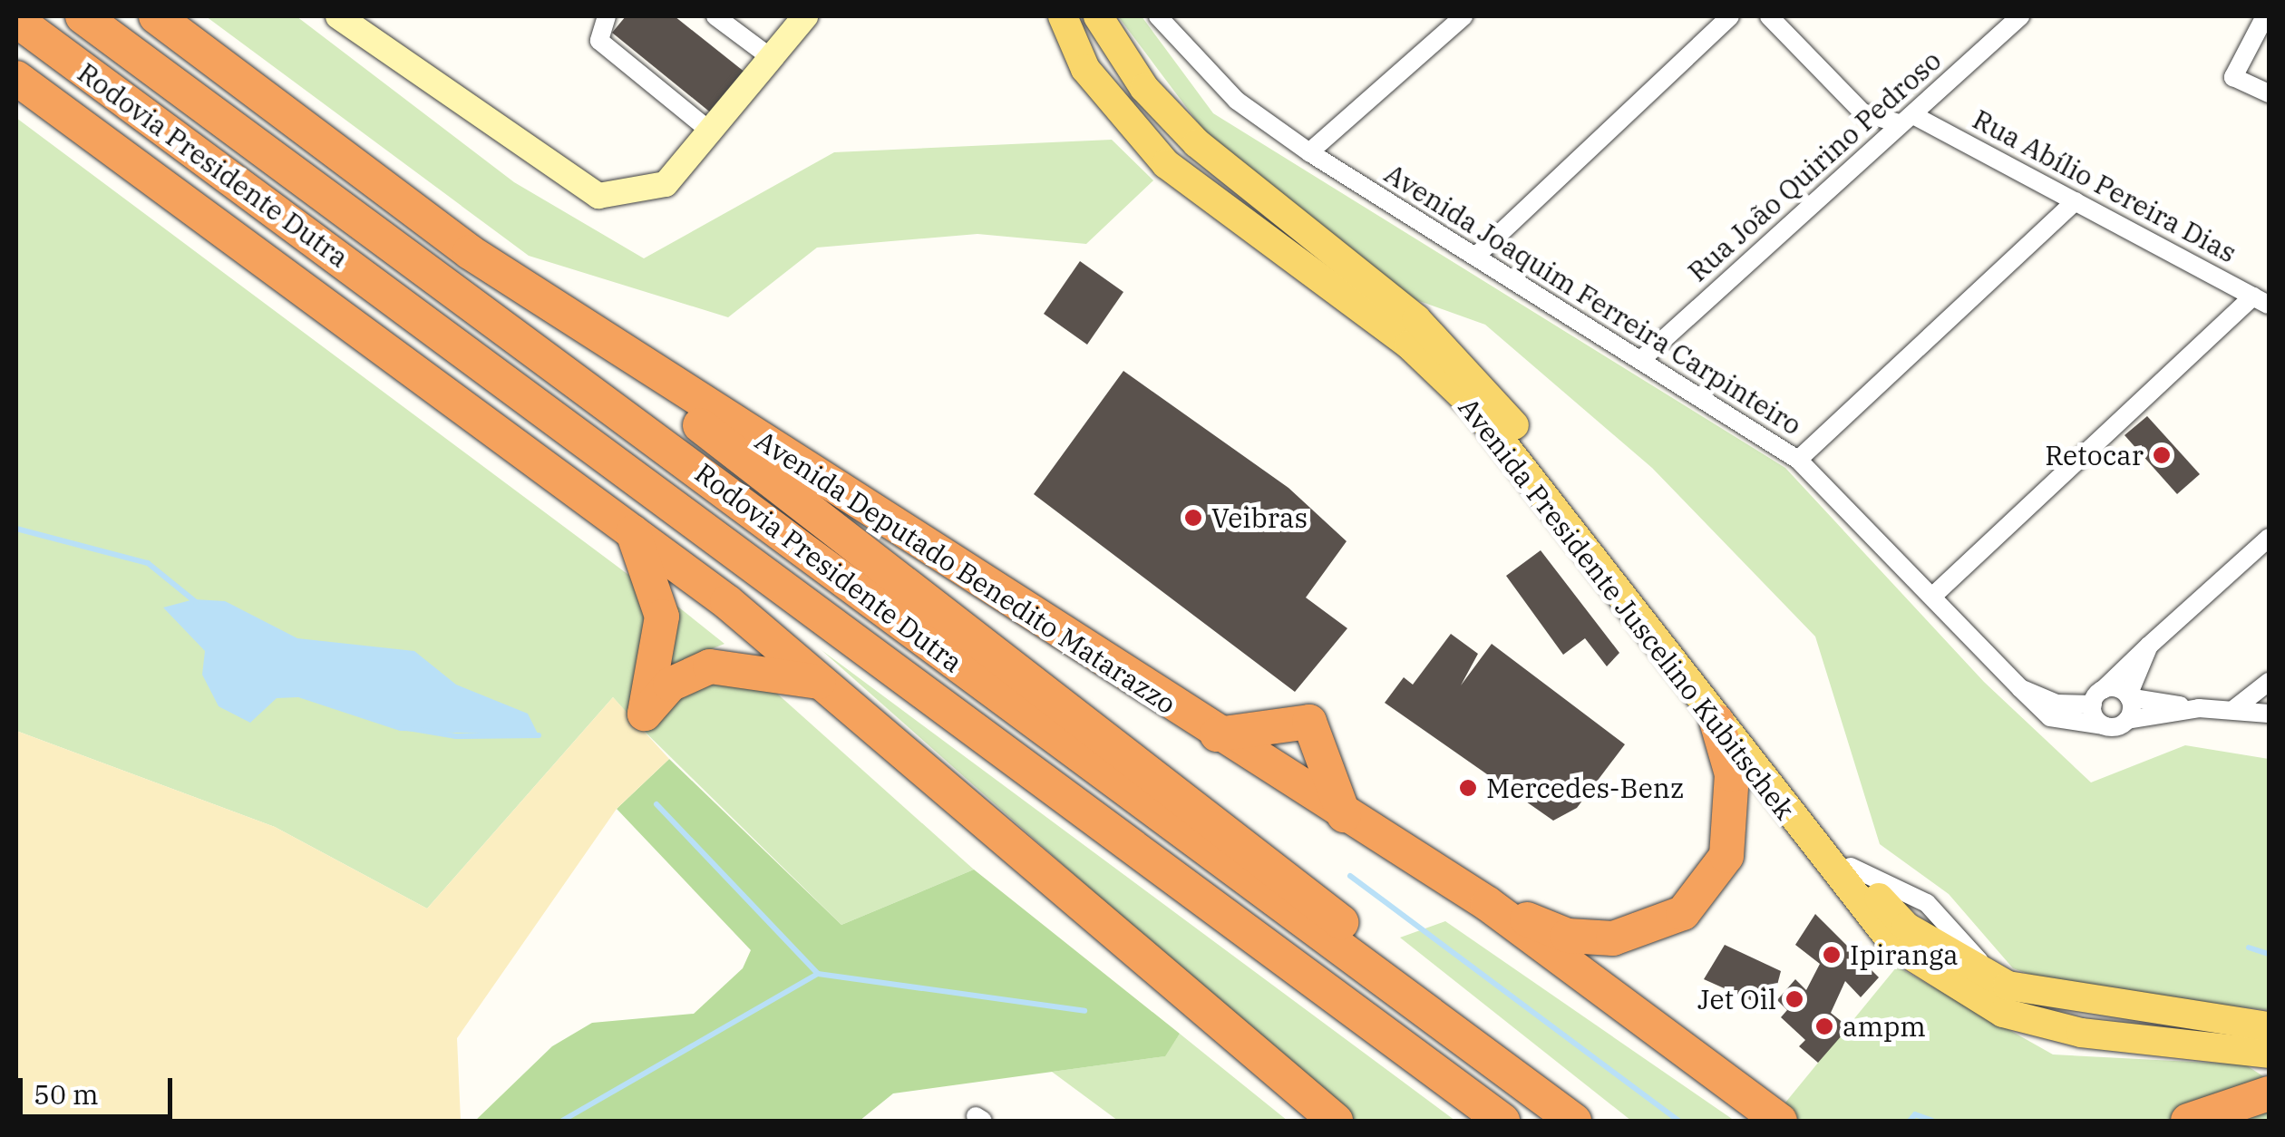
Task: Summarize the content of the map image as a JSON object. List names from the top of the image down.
{
  "streets": {
    "highway": ["Rodovia Presidente Dutra", "Avenida Deputado Benedito Matarazzo"],
    "main road": ["Avenida Presidente Juscelino Kubitschek"],
    "street": ["Rua João Quirino Pedroso", "Rua Abílio Pereira Dias", "Avenida Joaquim Ferreira Carpinteiro"]
  },
  "crossings": [
    ["Rua João Quirino Pedroso", "Rua Abílio Pereira Dias"],
    ["Rua João Quirino Pedroso", "Avenida Joaquim Ferreira Carpinteiro"]
  ],
  "places": [
    "Retocar",
    "Veibras",
    "Mercedes-Benz",
    "Ipiranga",
    "Jet Oil",
    "ampm"
  ],
  "scale_bar": "50 m"
}
